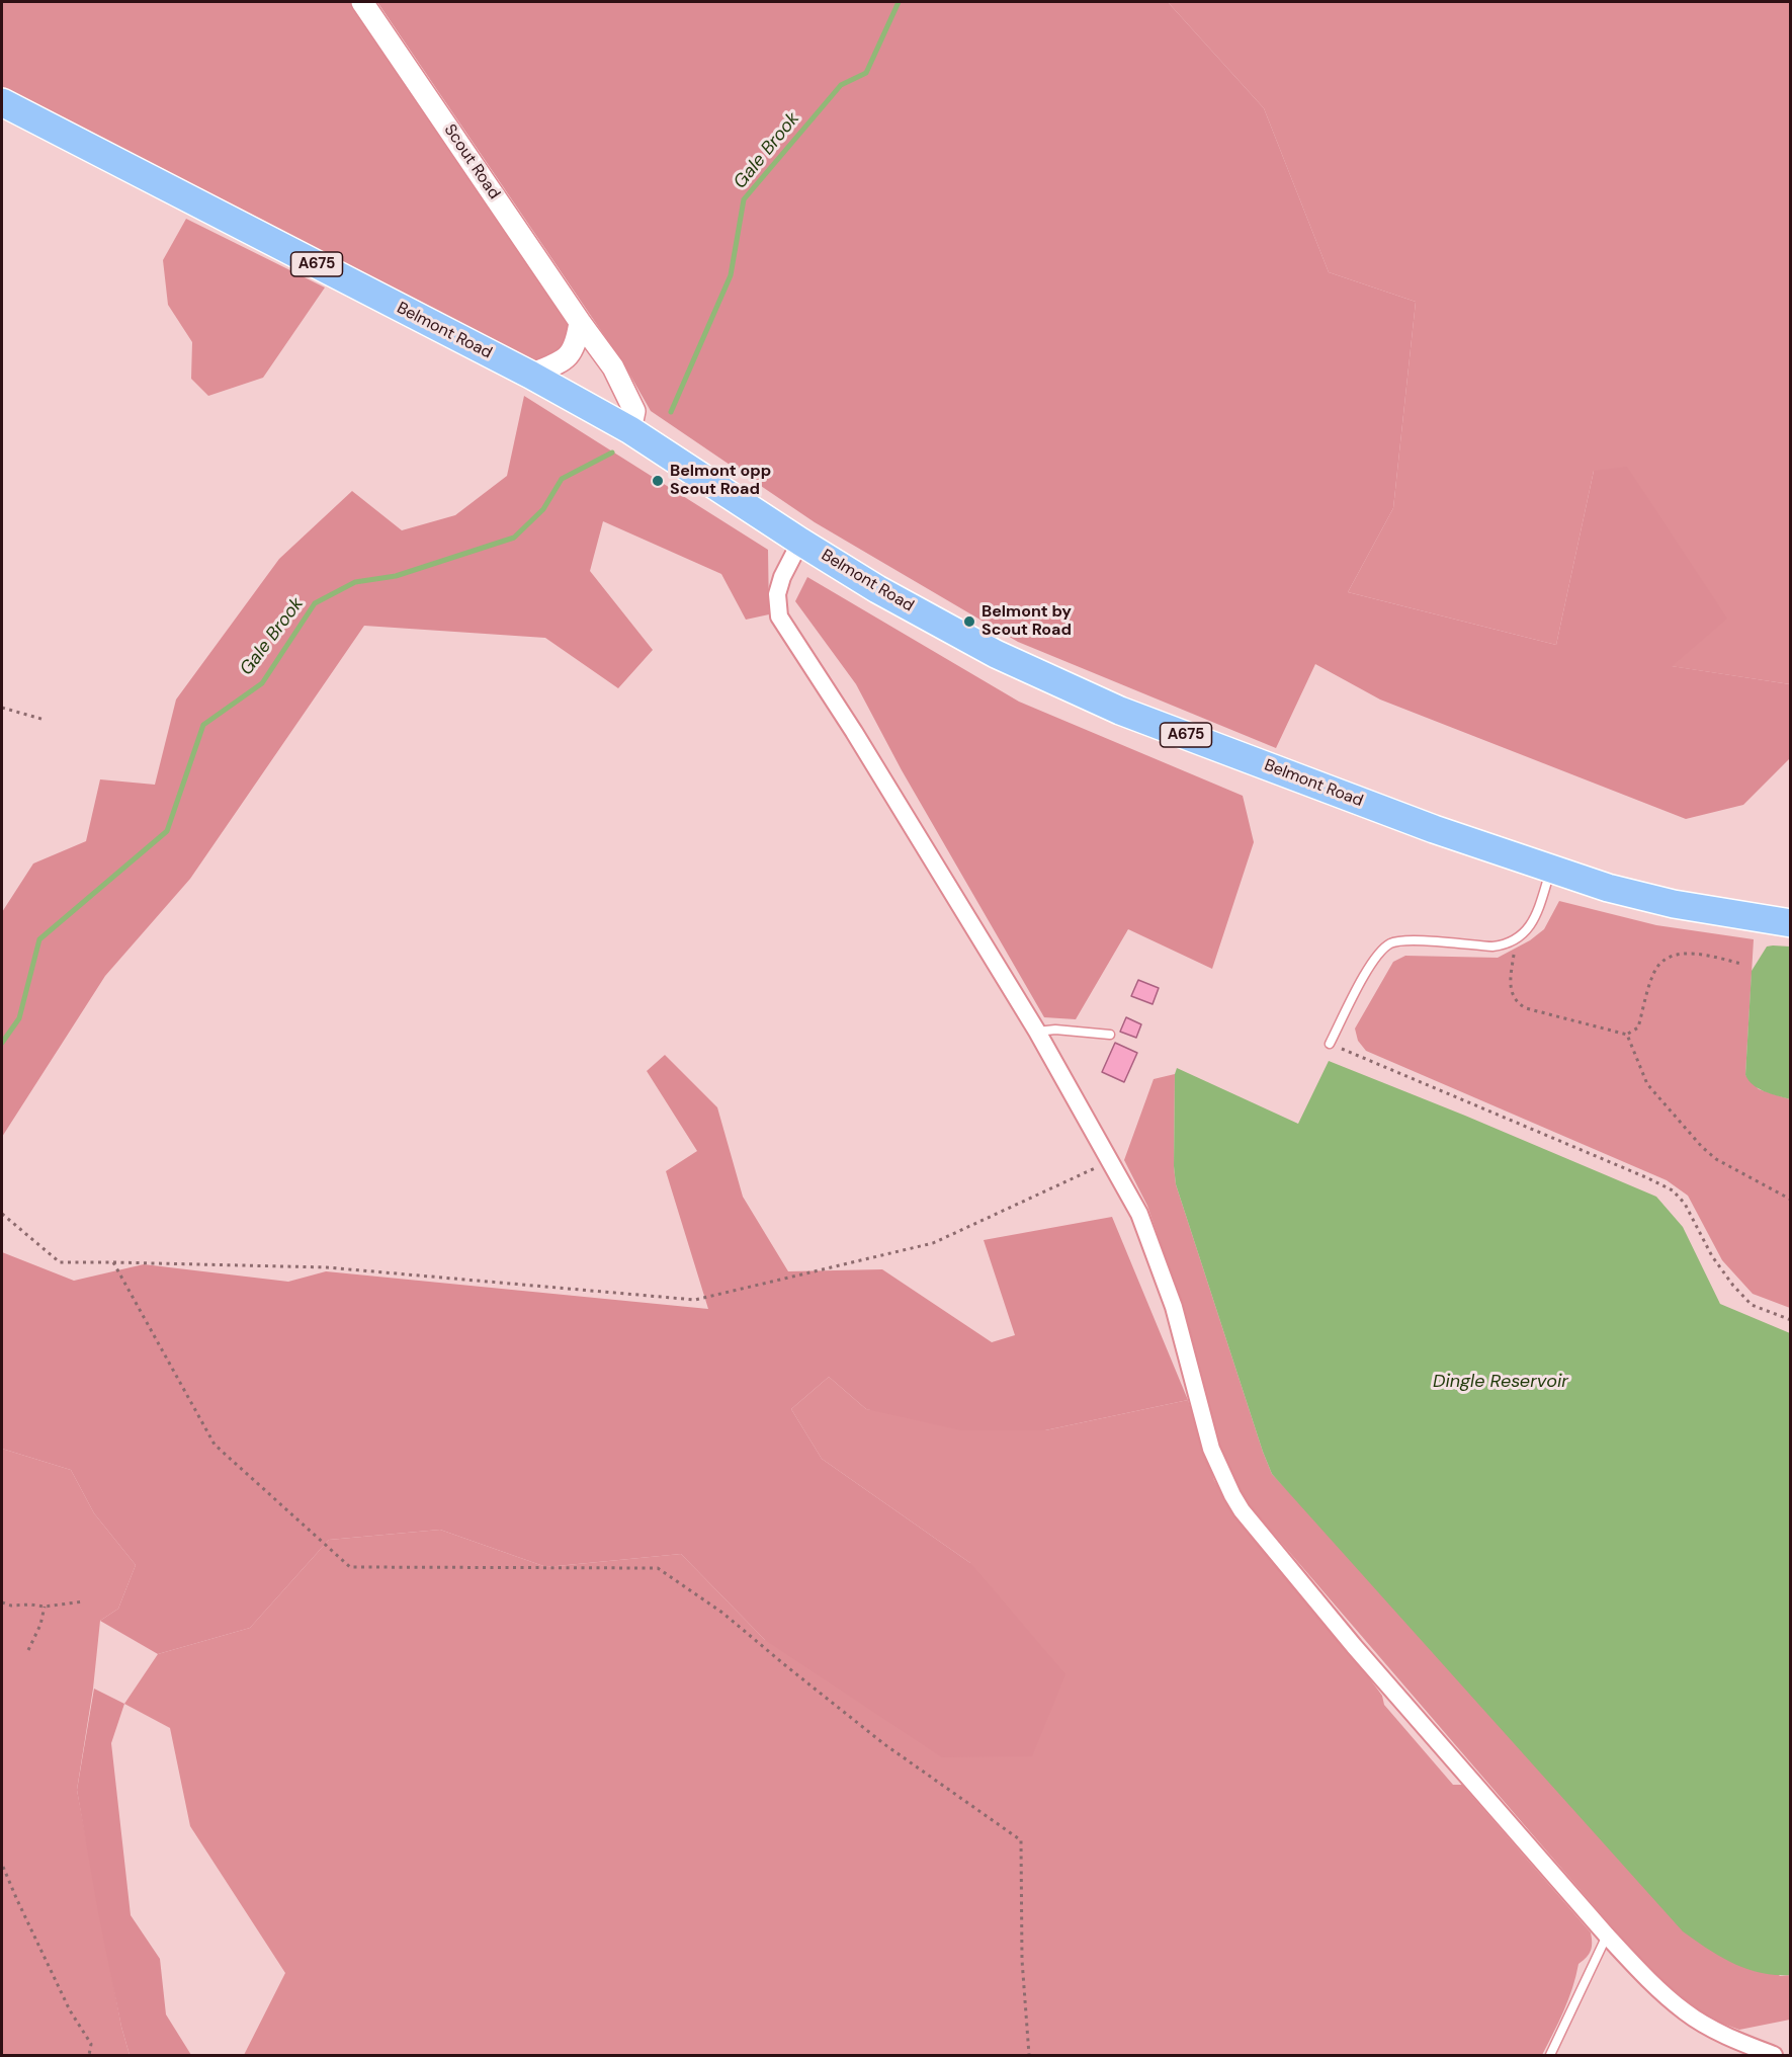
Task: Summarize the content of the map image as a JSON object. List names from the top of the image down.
{
  "streets": {
    "main road": ["A675", "Belmont Road"],
    "street": ["Scout Road"]
  },
  "crossings": [
    ["Scout Road", "Belmont Road"]
  ],
  "water": ["Gale Brook", "Dingle Reservoir"],
  "places": ["Belmont opp Scout Road", "Belmont by Scout Road"]
}
